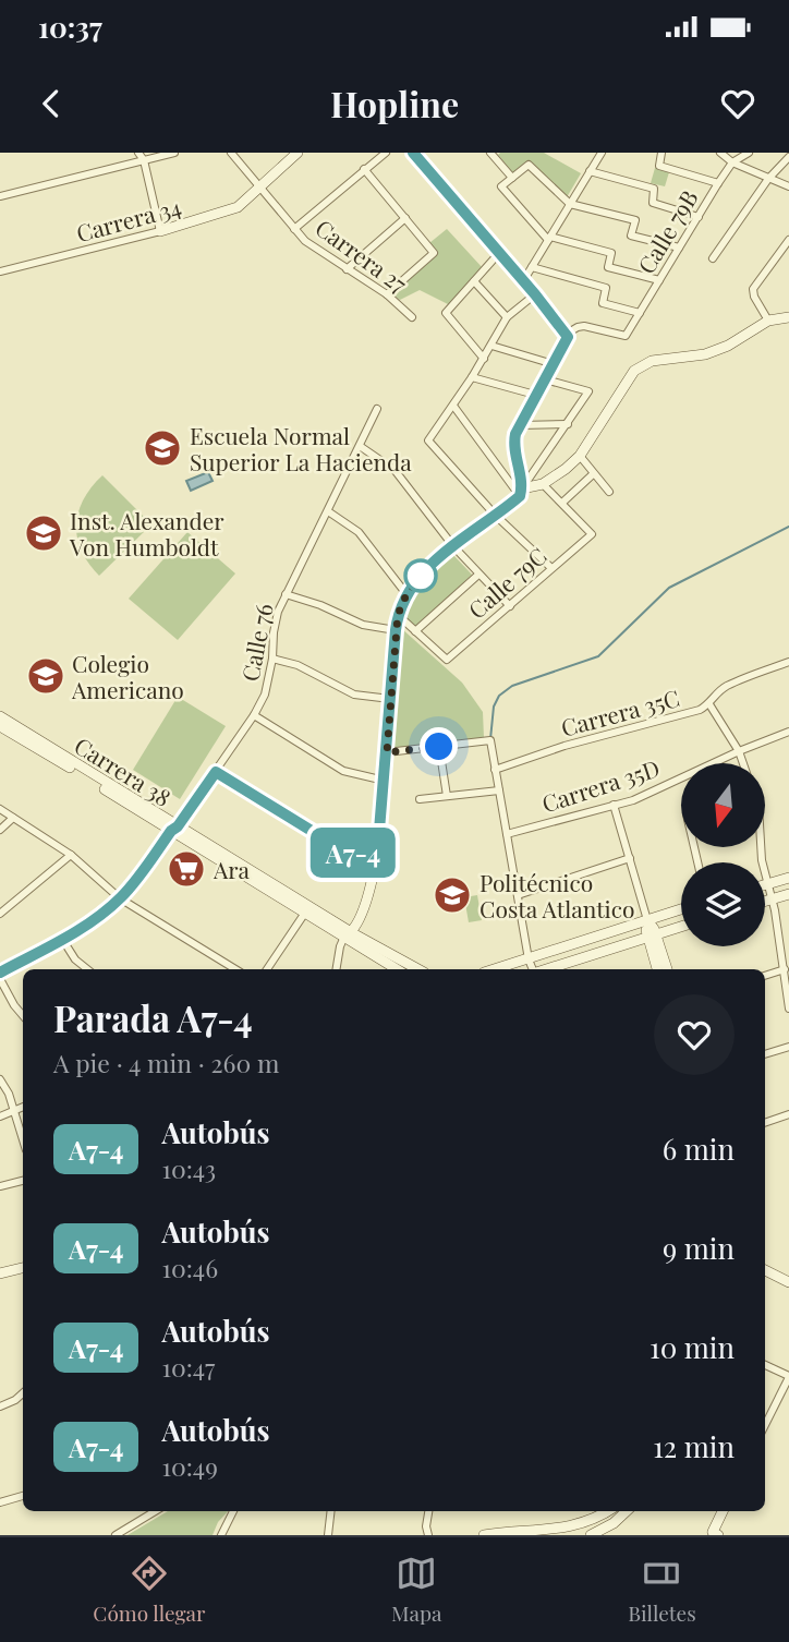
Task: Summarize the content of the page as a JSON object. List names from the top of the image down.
{
  "streets": {
    "street": [
      "Carrera 34",
      "Calle 79B",
      "Carrera 27",
      "Calle 79C",
      "Calle 76",
      "Carrera 35C",
      "Carrera 38",
      "Carrera 35D"
    ]
  },
  "crossings": [
    ["Carrera 34", "Carrera 27"],
    ["Calle 76", "Carrera 38"]
  ],
  "places": {
    "school or university": [
      "Escuela Normal Superior La Hacienda",
      "Inst. Alexander Von Humboldt",
      "Colegio Americano",
      "Politécnico Costa Atlantico"
    ],
    "supermarket": ["Ara"]
  },
  "lines": ["bus line A7-4"],
  "north": "bottom",
  "page": {
    "status": "10:37",
    "header": "Hopline",
    "on_map": "A7-4",
    "heading": ["Parada A7-4", "A pie · 4 min · 260 m"],
    "list": [
      {
        "mark": "A7-4",
        "name": "Autobús",
        "note": "10:43",
        "value": "6 min"
      },
      {
        "mark": "A7-4",
        "name": "Autobús",
        "note": "10:46",
        "value": "9 min"
      },
      {
        "mark": "A7-4",
        "name": "Autobús",
        "note": "10:47",
        "value": "10 min"
      },
      {
        "mark": "A7-4",
        "name": "Autobús",
        "note": "10:49",
        "value": "12 min"
      }
    ],
    "tabs": ["Cómo llegar", "Mapa", "Billetes"]
  }
}
